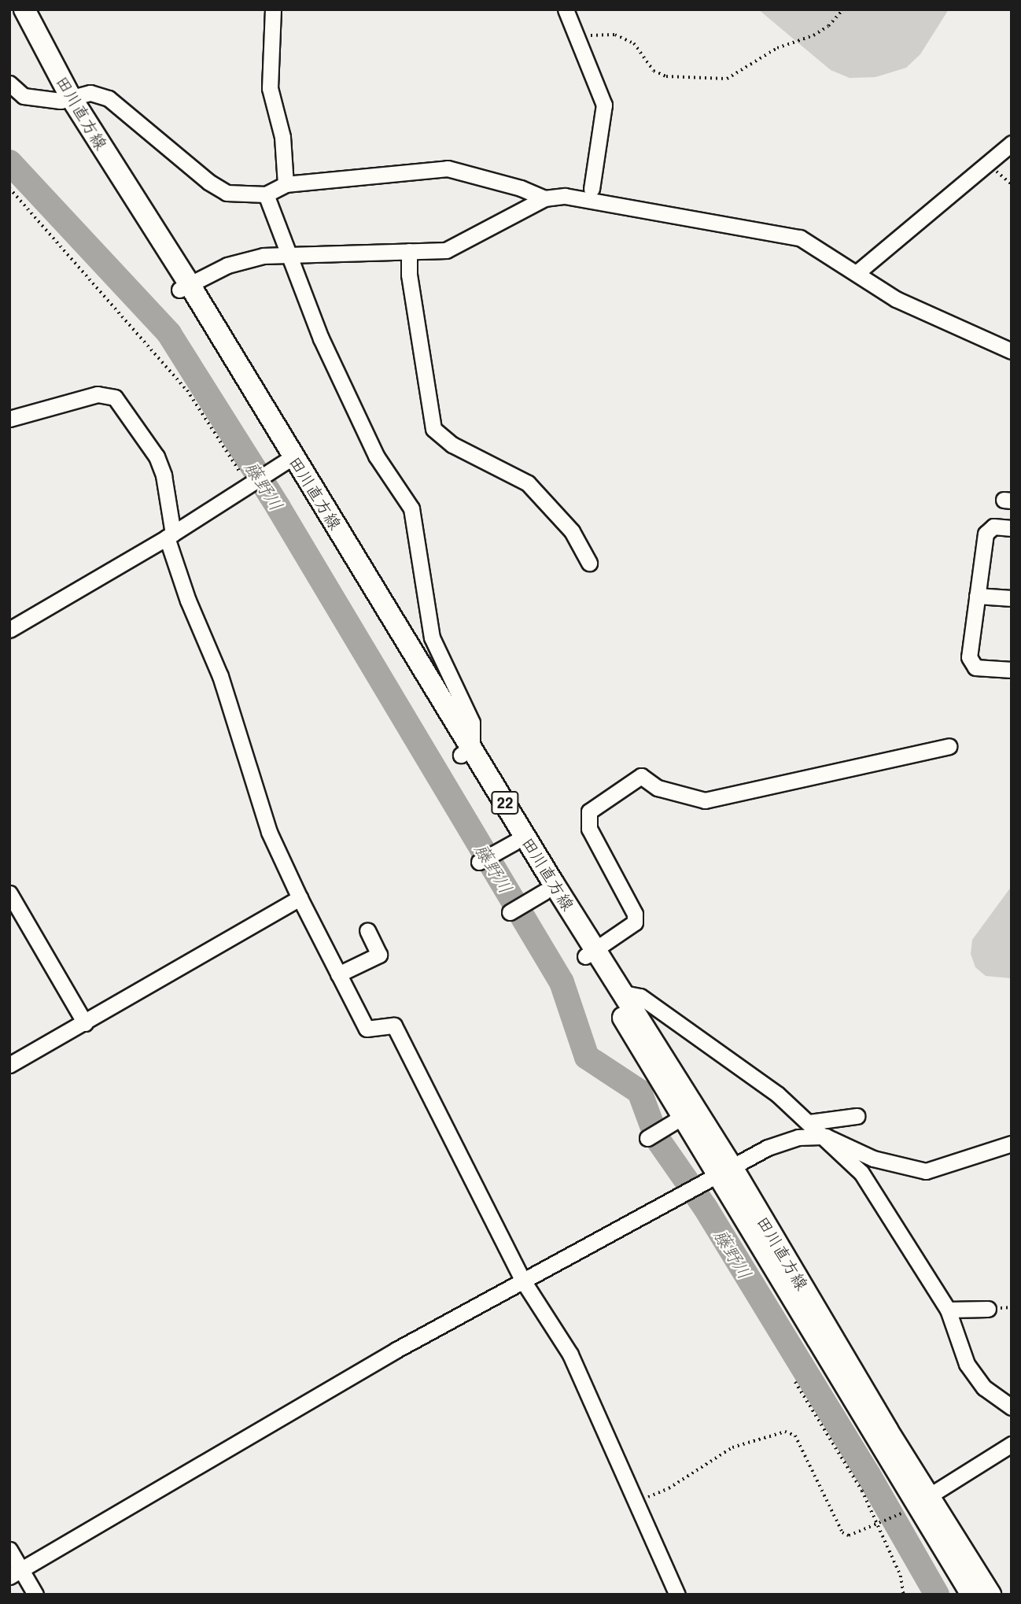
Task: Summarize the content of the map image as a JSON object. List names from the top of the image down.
{
  "streets": {
    "main road": ["田川直方線", "22"]
  },
  "water": ["藤野川"]
}
